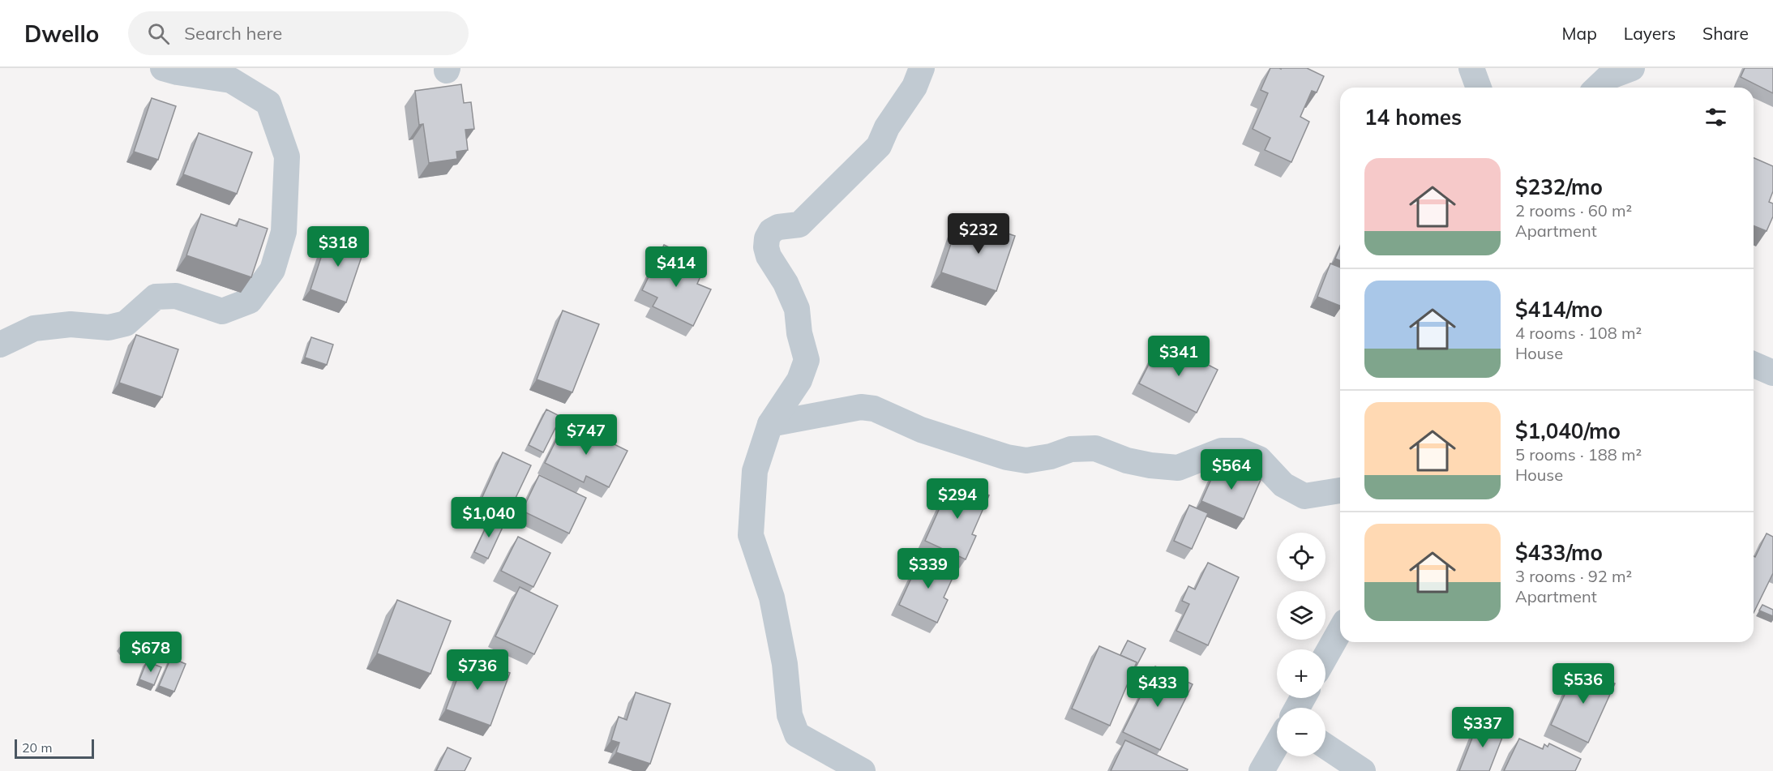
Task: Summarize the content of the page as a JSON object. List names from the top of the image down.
{
  "scale_bar": "20 m",
  "page": {
    "header": "Dwello",
    "search": "Search here",
    "nav": ["Map", "Layers", "Share"],
    "heading": "14 homes",
    "list": [
      {
        "name": "$232/mo",
        "note": "2 rooms · 60 m² · Apartment"
      },
      {
        "name": "$414/mo",
        "note": "4 rooms · 108 m² · House"
      },
      {
        "name": "$1,040/mo",
        "note": "5 rooms · 188 m² · House"
      },
      {
        "name": "$433/mo",
        "note": "3 rooms · 92 m² · Apartment"
      }
    ],
    "price": [
      "$232",
      "$318",
      "$414",
      "$341",
      "$747",
      "$564",
      "$294",
      "$1,040",
      "$339",
      "$678",
      "$736",
      "$536",
      "$433",
      "$337"
    ],
    "map_buttons": ["+", "−"],
    "scale": "20 m"
  }
}
